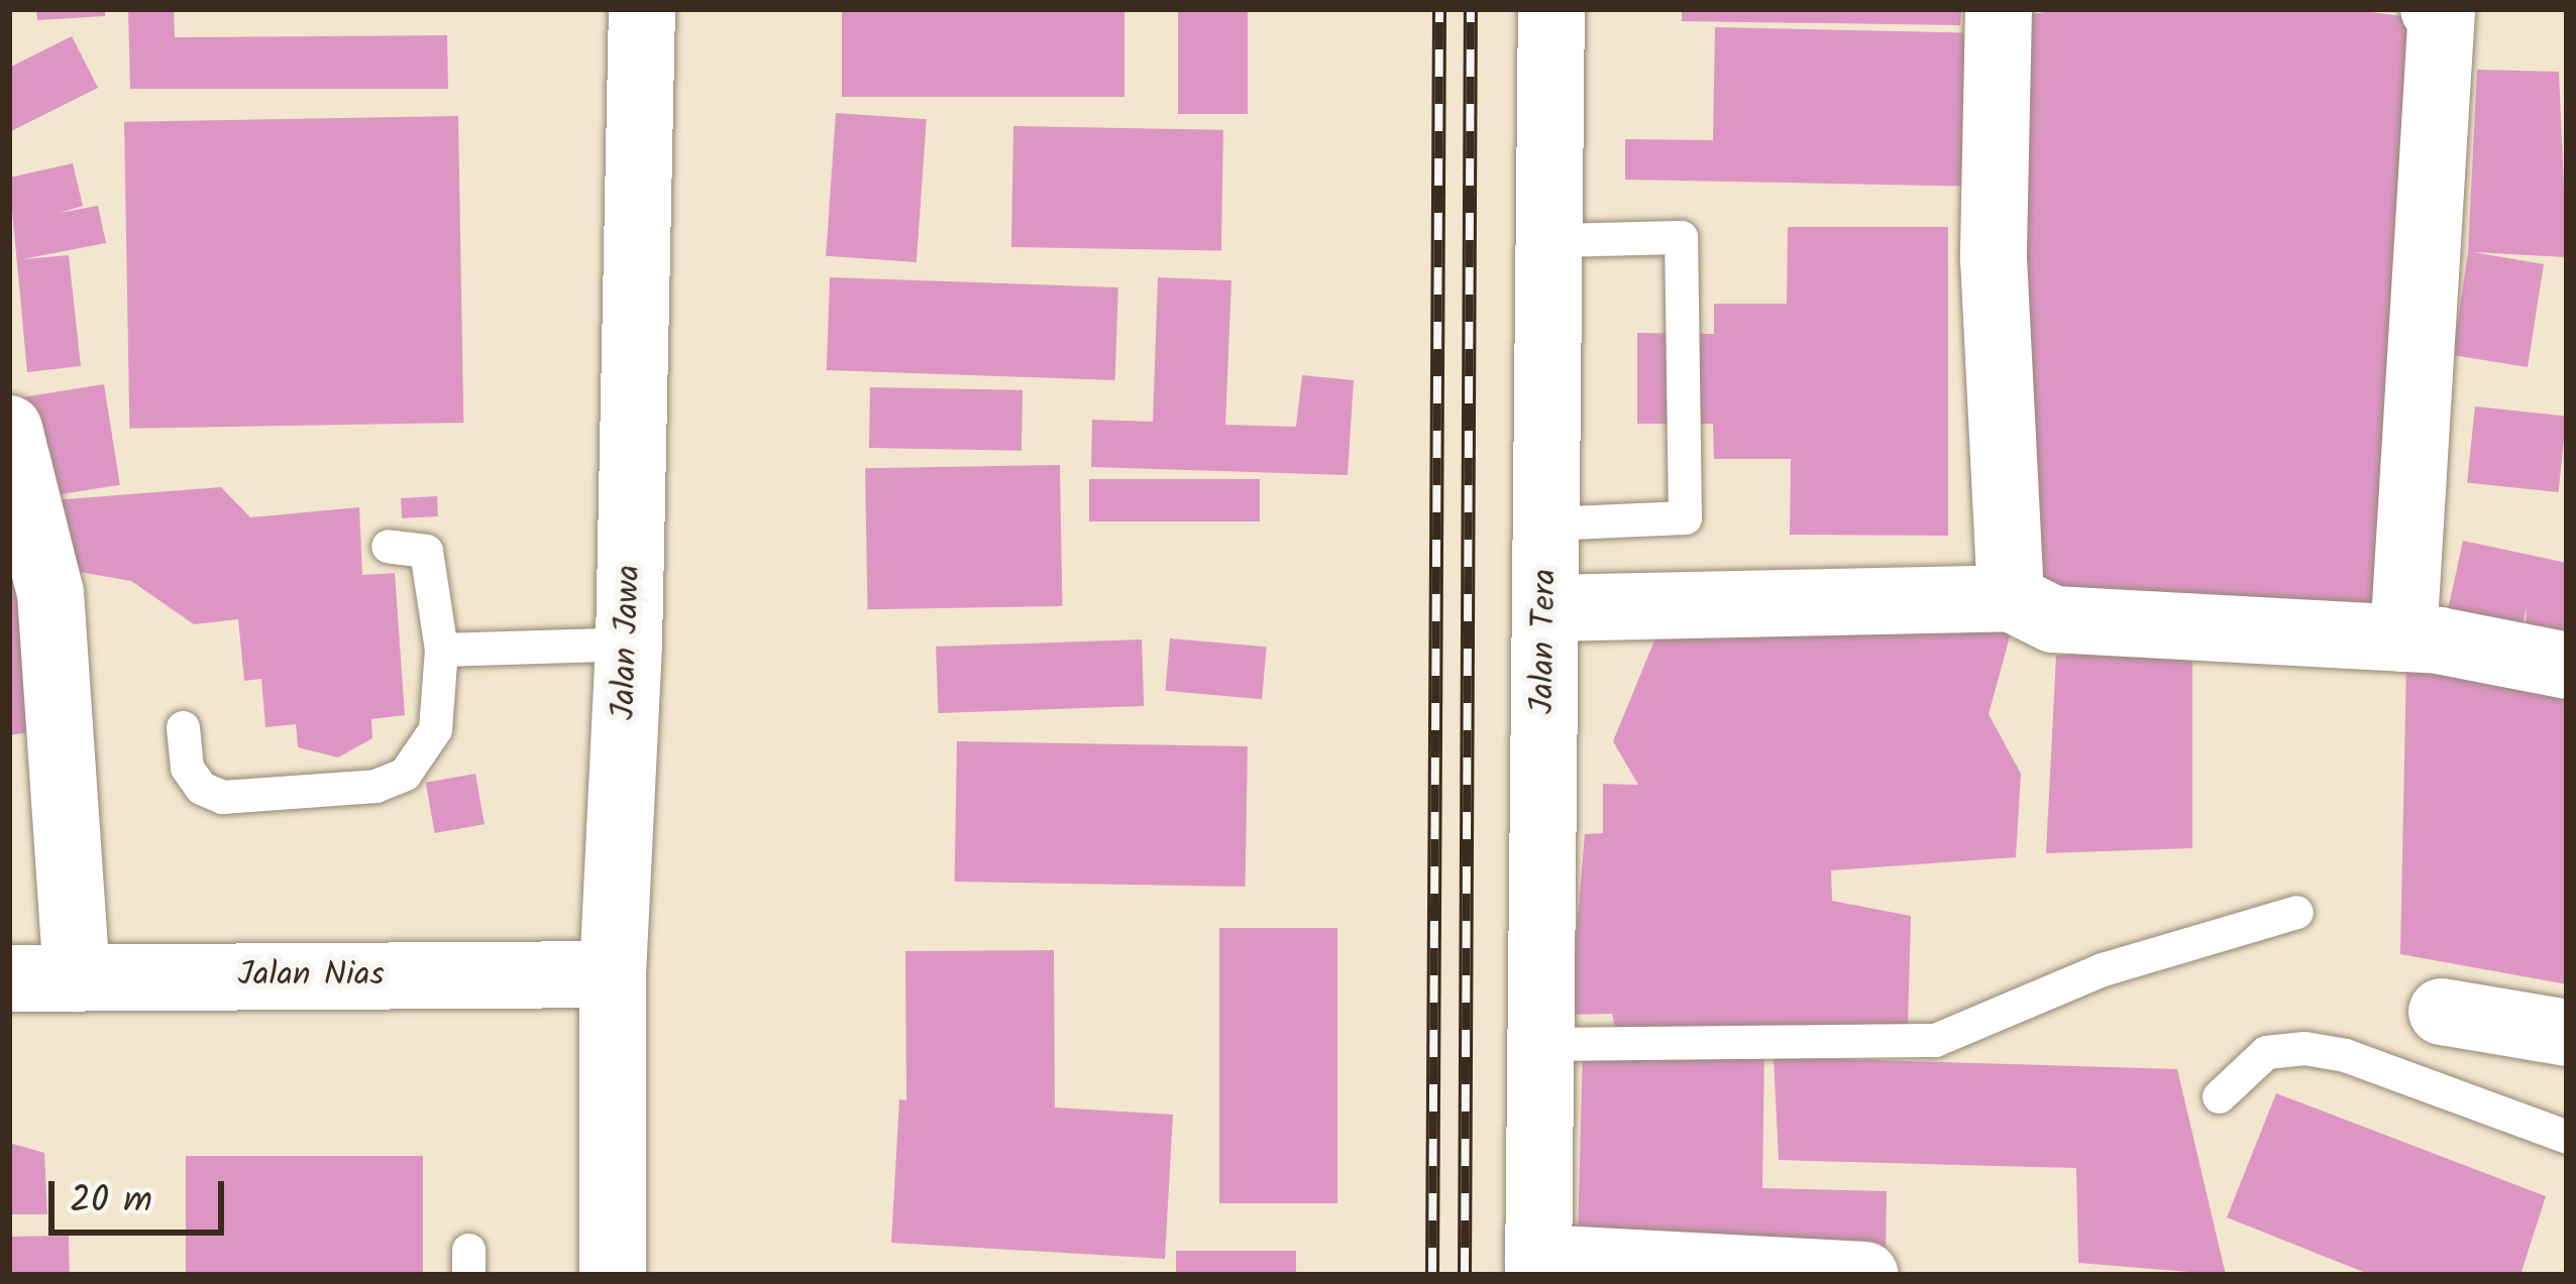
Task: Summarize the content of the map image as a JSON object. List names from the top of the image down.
{
  "streets": {
    "street": ["Jalan Tera", "Jalan Jawa", "Jalan Nias"]
  },
  "crossings": [
    ["Jalan Jawa", "Jalan Nias"]
  ],
  "scale_bar": "20 m"
}
